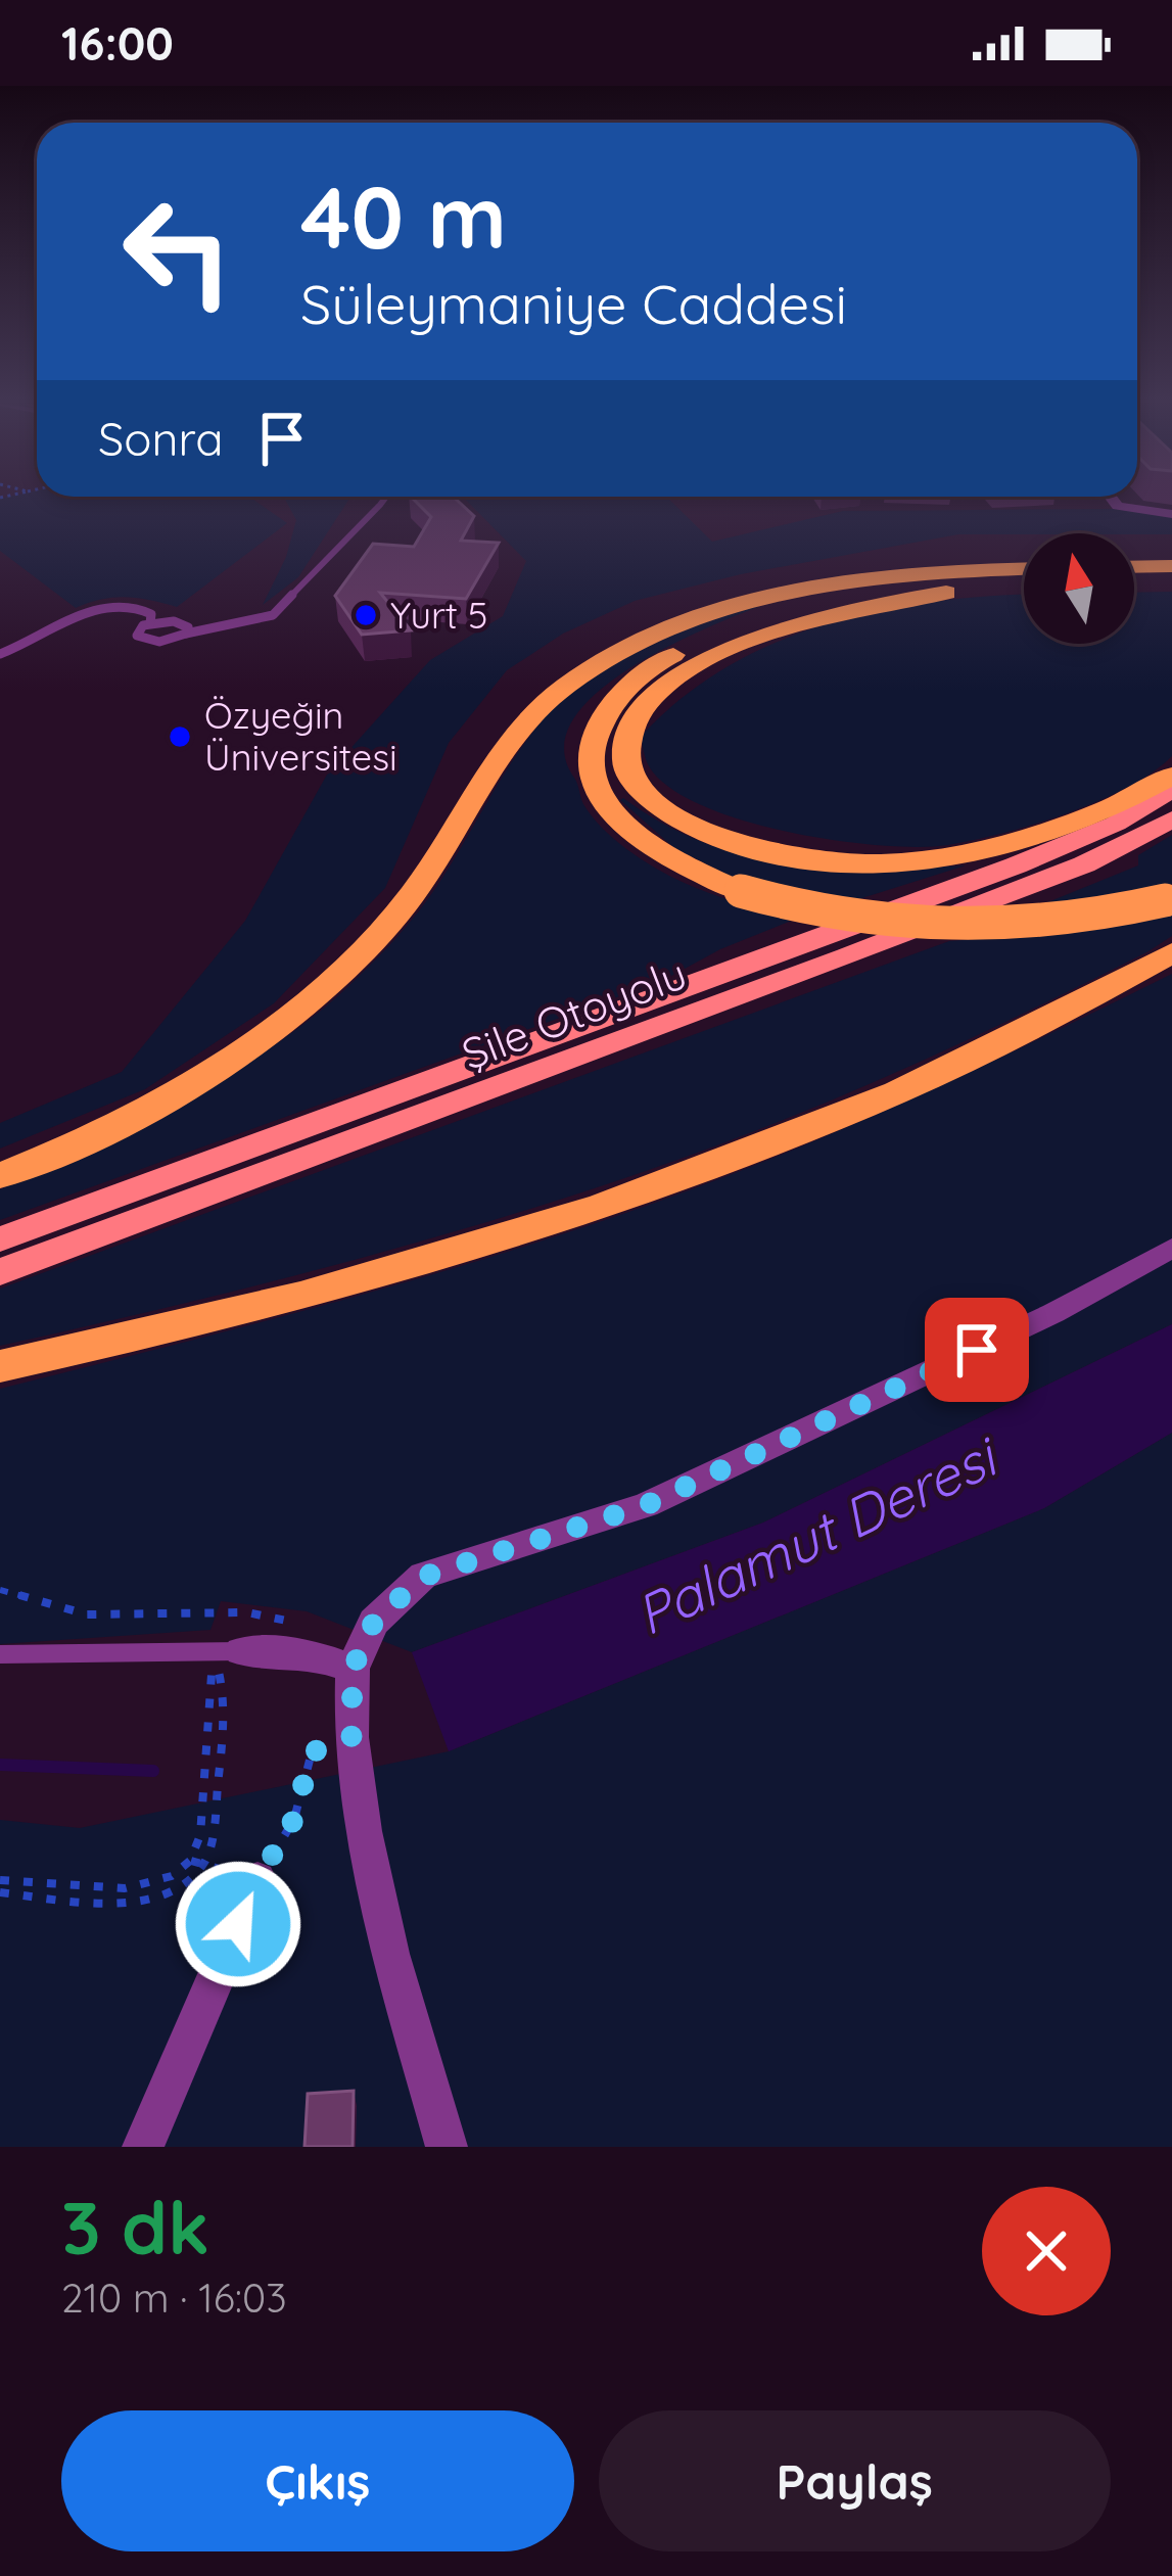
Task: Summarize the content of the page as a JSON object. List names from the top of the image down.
{
  "streets": {
    "highway": ["Şile Otoyolu"]
  },
  "water": ["Palamut Deresi"],
  "places": ["Yurt 5", "Özyeğin Üniversitesi"],
  "north": "top",
  "page": {
    "status": "16:00",
    "turn": ["40 m", "Süleymaniye Caddesi"],
    "then": "Sonra",
    "heading": ["3 dk", "210 m · 16:03"],
    "buttons": ["Çıkış", "Paylaş"]
  }
}
